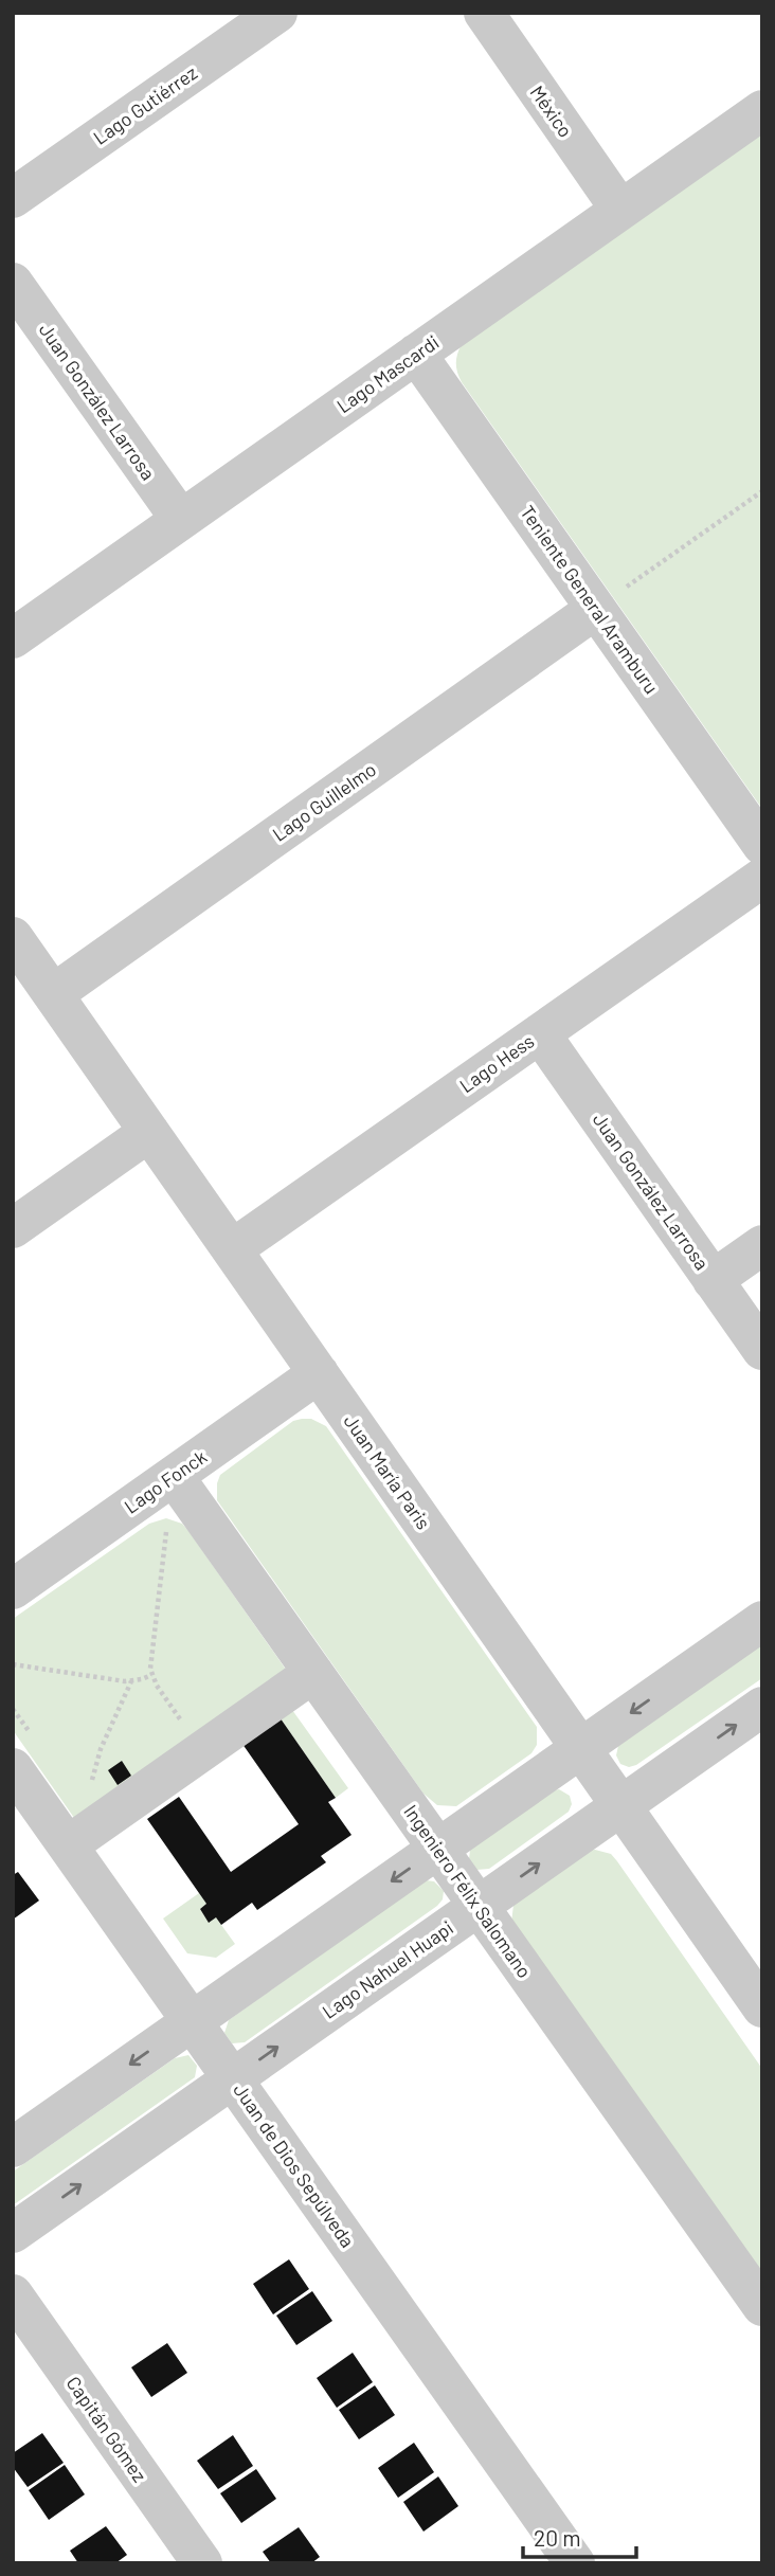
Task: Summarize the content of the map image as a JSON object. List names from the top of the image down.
{
  "streets": {
    "street": [
      "Lago Gutiérrez",
      "México",
      "Lago Mascardi",
      "Juan González Larrosa",
      "Teniente General Aramburu",
      "Lago Guillelmo",
      "Lago Hess",
      "Juan María Paris",
      "Lago Fonck",
      "Ingeniero Félix Salomano",
      "Lago Nahuel Huapi",
      "Juan de Dios Sepúlveda",
      "Capitán Gómez"
    ]
  },
  "crossings": [
    ["México", "Lago Mascardi"],
    ["Lago Mascardi", "Juan González Larrosa"],
    ["Lago Mascardi", "Teniente General Aramburu"],
    ["Juan González Larrosa", "Lago Hess"],
    ["Teniente General Aramburu", "Lago Guillelmo"],
    ["Lago Guillelmo", "Juan María Paris"],
    ["Lago Hess", "Juan María Paris"],
    ["Juan María Paris", "Lago Fonck"],
    ["Juan María Paris", "Lago Nahuel Huapi"],
    ["Lago Fonck", "Ingeniero Félix Salomano"],
    ["Ingeniero Félix Salomano", "Lago Nahuel Huapi"],
    ["Lago Nahuel Huapi", "Juan de Dios Sepúlveda"]
  ],
  "scale_bar": "20 m"
}
